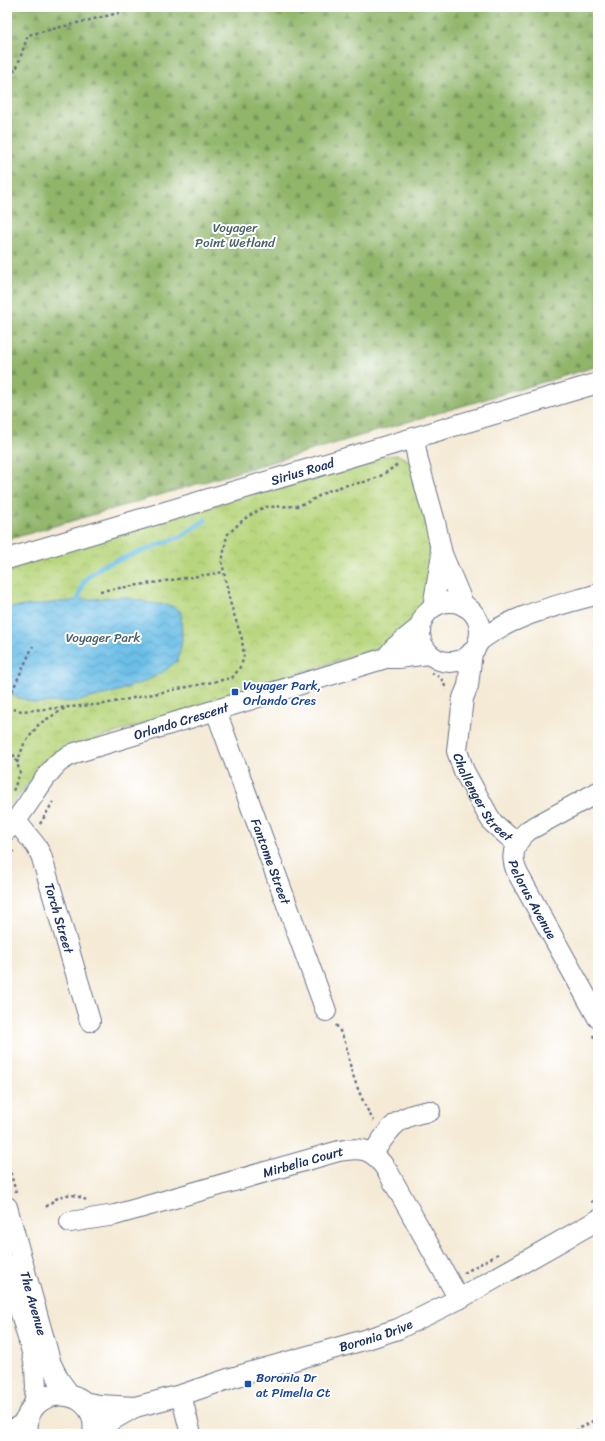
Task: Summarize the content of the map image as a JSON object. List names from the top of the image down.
{
  "streets": {
    "street": [
      "Sirius Road",
      "Orlando Crescent",
      "Challenger Street",
      "Fantome Street",
      "Pelorus Avenue",
      "Torch Street",
      "Mirbelia Court",
      "The Avenue",
      "Boronia Drive"
    ]
  },
  "crossings": [
    ["Orlando Crescent", "Challenger Street"],
    ["Orlando Crescent", "Fantome Street"],
    ["Orlando Crescent", "Torch Street"],
    ["Challenger Street", "Pelorus Avenue"],
    ["The Avenue", "Boronia Drive"]
  ],
  "parks": ["Voyager Point Wetland", "Voyager Park"],
  "places": {
    "transit": ["Voyager Park, Orlando Cres", "Boronia Dr at Pimelia Ct"]
  }
}
